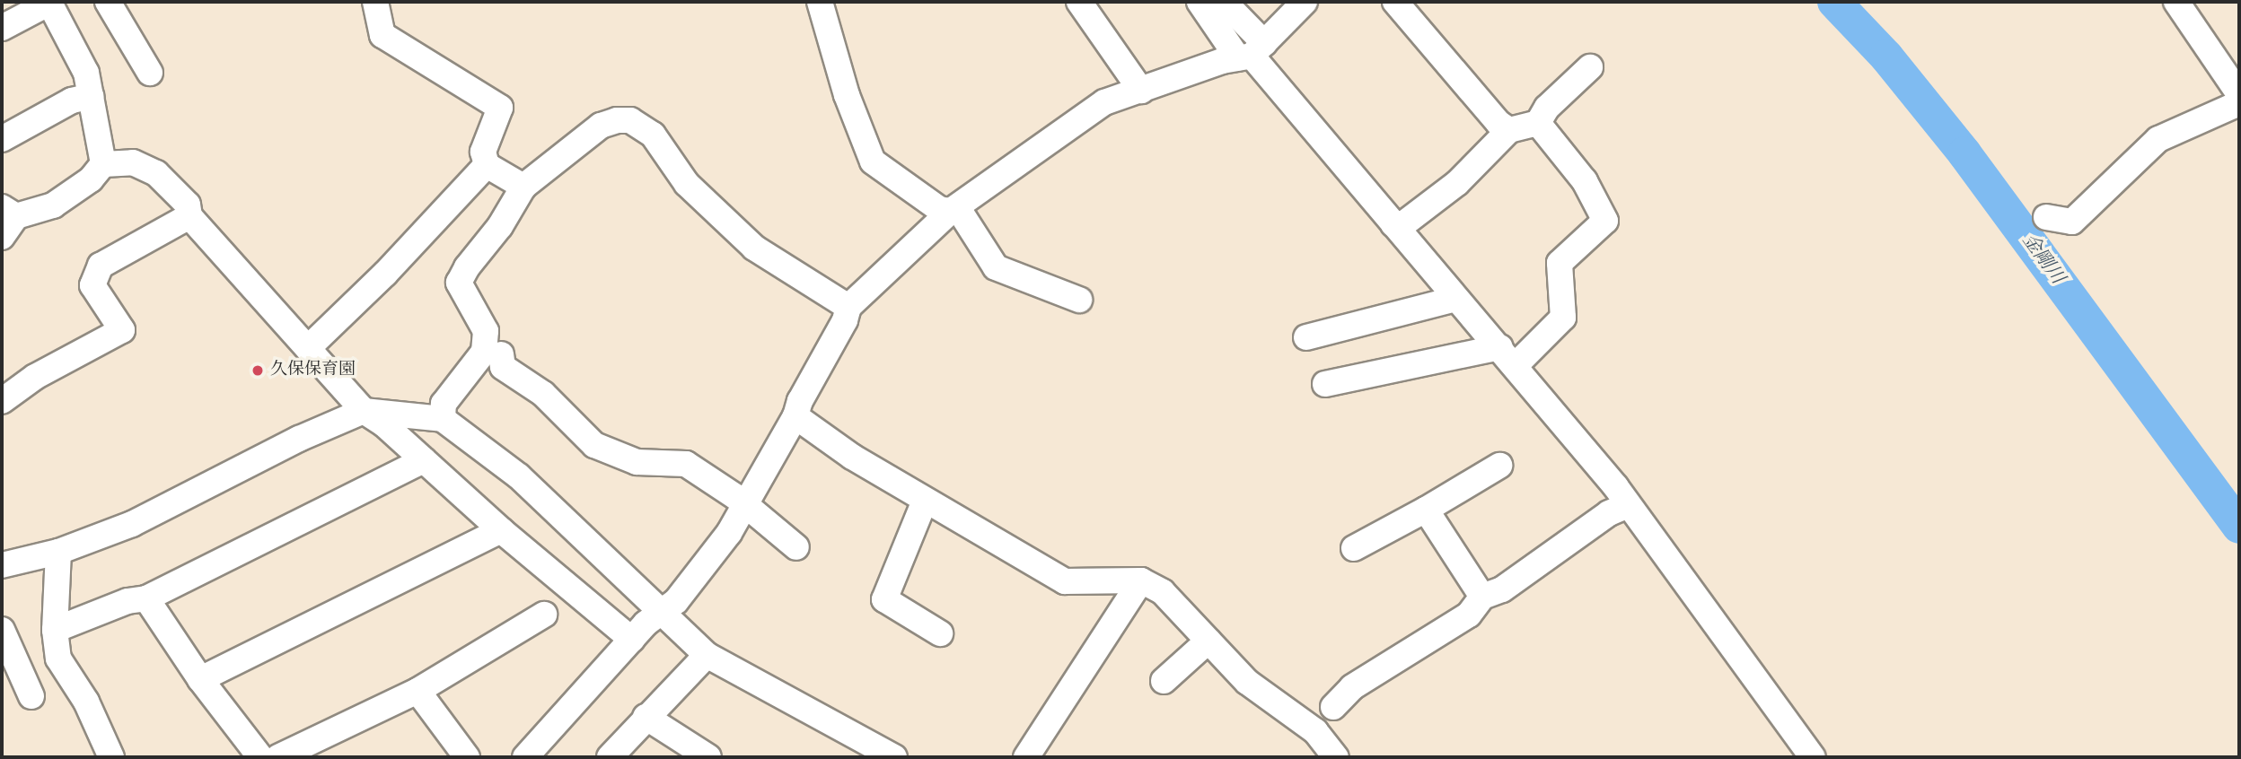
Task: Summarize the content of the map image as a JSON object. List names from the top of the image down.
{
  "water": ["金剛川"],
  "places": ["久保保育園"]
}
